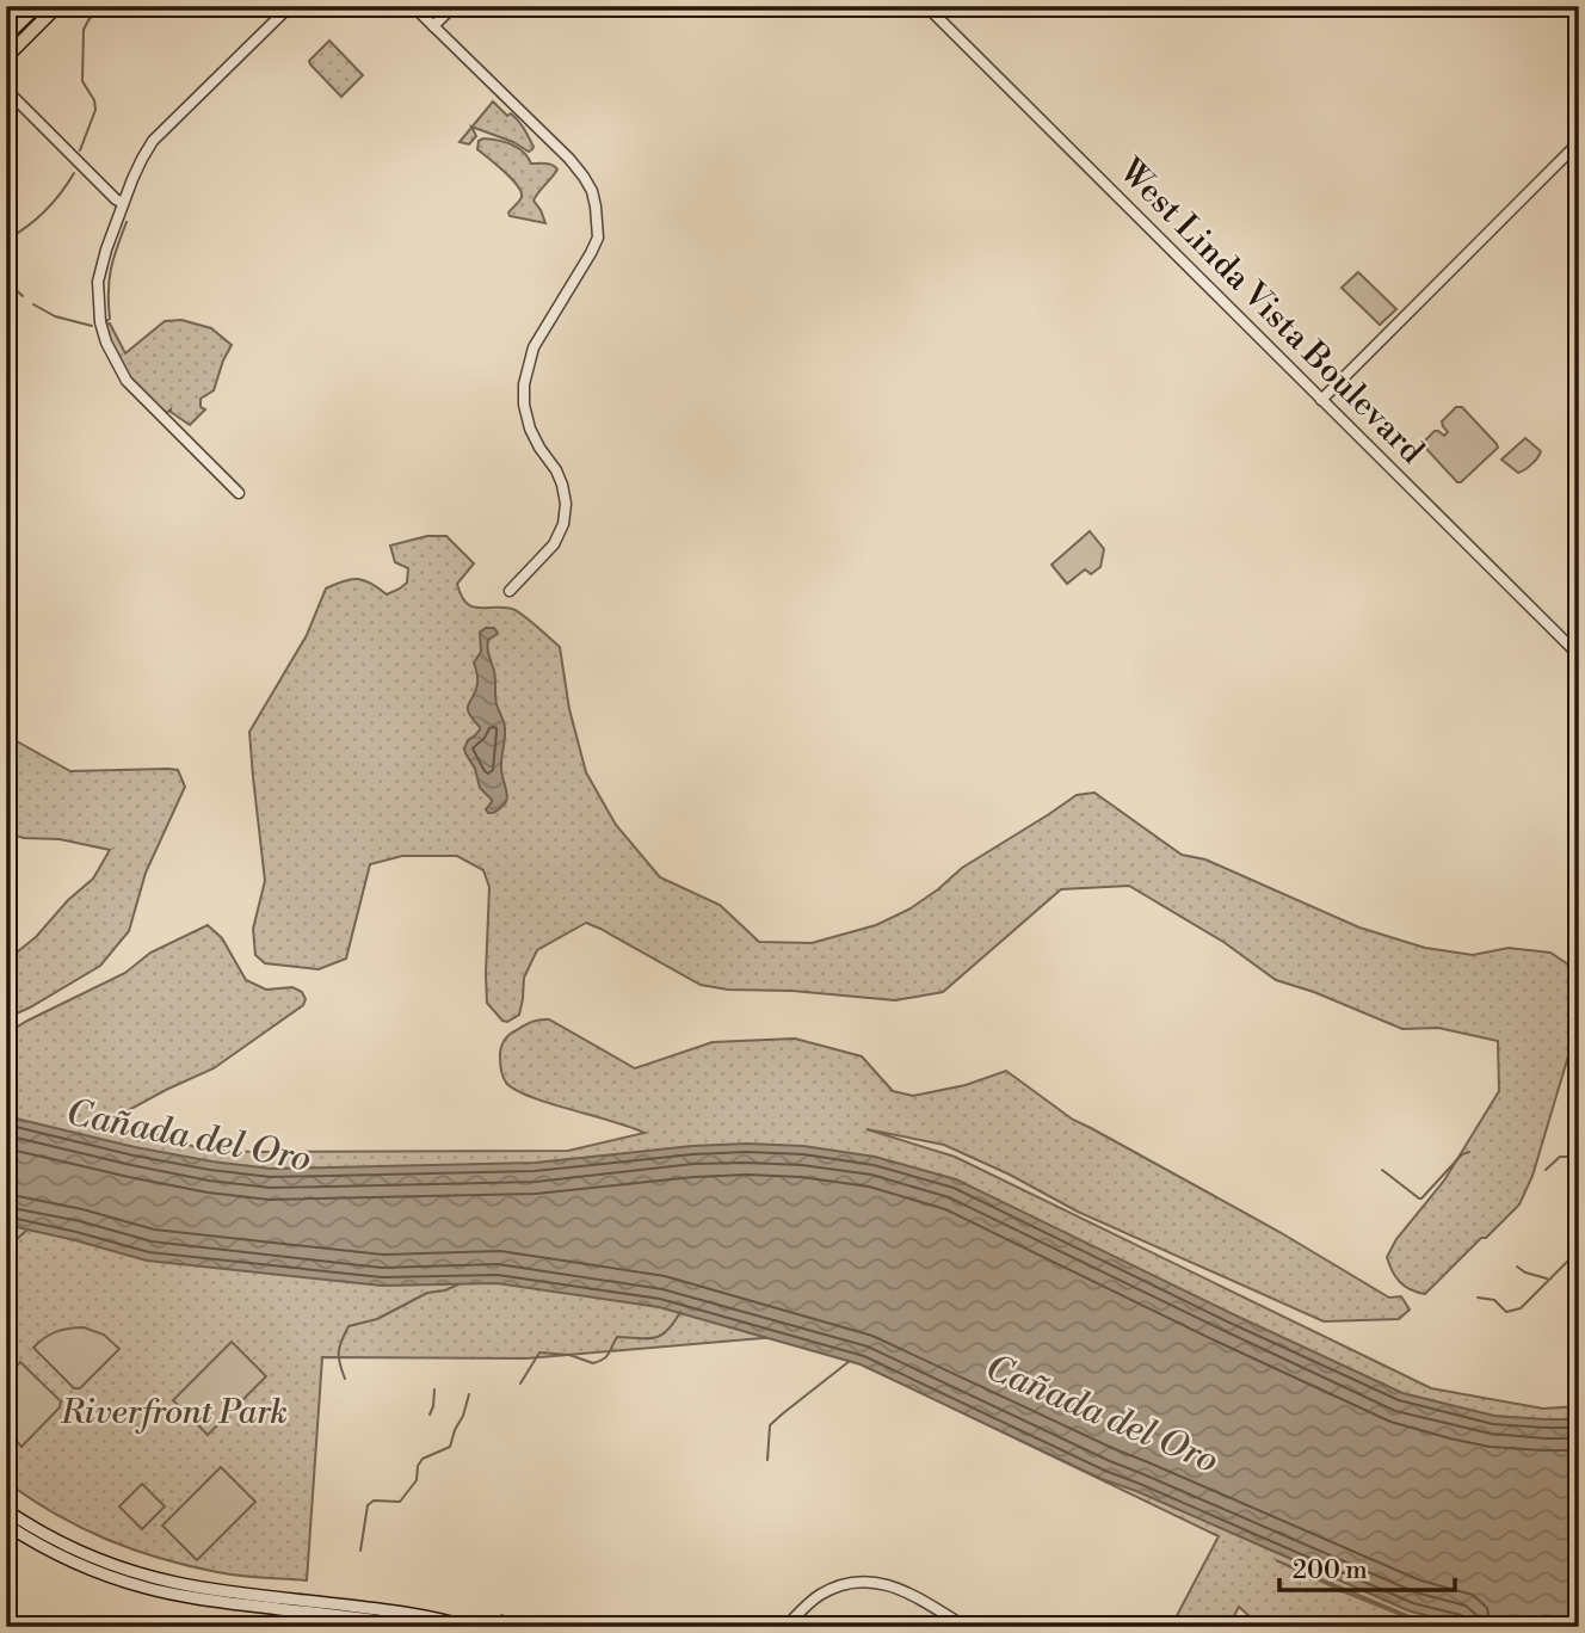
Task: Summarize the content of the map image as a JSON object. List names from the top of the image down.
{
  "streets": {
    "street": ["West Linda Vista Boulevard"]
  },
  "water": ["Cañada del Oro"],
  "parks": ["Riverfront Park"],
  "scale_bar": "200 m"
}
